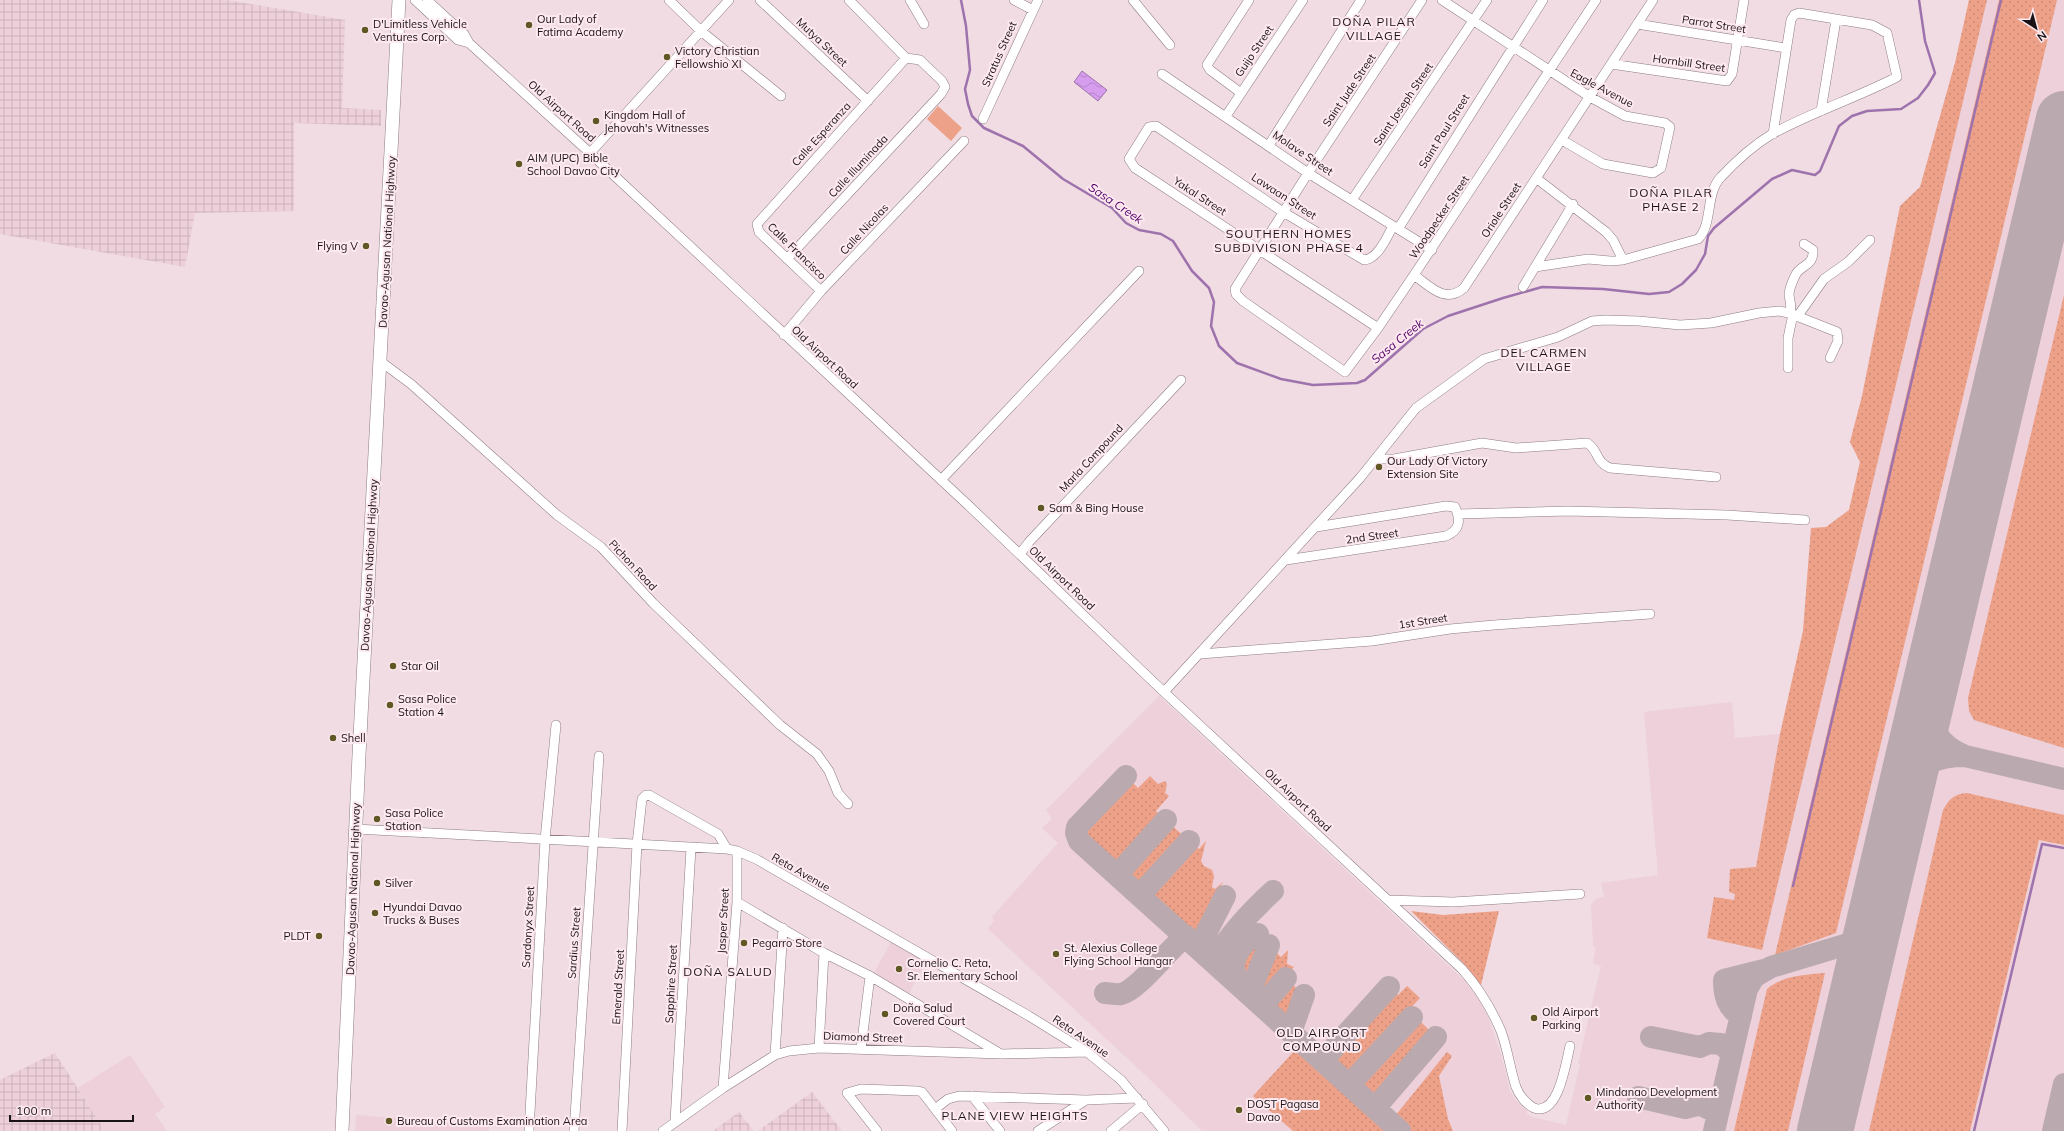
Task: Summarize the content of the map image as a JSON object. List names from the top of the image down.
{
  "streets": {
    "main road": ["Davao-Agusan National Highway"],
    "street": [
      "Parrot Street",
      "Mutya Street",
      "Guijo Street",
      "Stratus Street",
      "Hornbill Street",
      "Eagle Avenue",
      "Saint Jude Street",
      "Saint Joseph Street",
      "Old Airport Road",
      "Saint Paul Street",
      "Calle Esperanza",
      "Molave Street",
      "Calle Illuminada",
      "Yakal Street",
      "Lawaan Street",
      "Oriole Street",
      "Woodpecker Street",
      "Calle Nicolas",
      "Calle Francisco",
      "Marla Compound",
      "2nd Street",
      "Pichon Road",
      "1st Street",
      "Reta Avenue",
      "Jasper Street",
      "Sardonyx Street",
      "Sardius Street",
      "Sapphire Street",
      "Emerald Street",
      "Diamond Street"
    ]
  },
  "crossings": [
    ["Parrot Street", "Hornbill Street"],
    ["Parrot Street", "Oriole Street"],
    ["Mutya Street", "Calle Esperanza"],
    ["Guijo Street", "Molave Street"],
    ["Hornbill Street", "Oriole Street"],
    ["Eagle Avenue", "Saint Joseph Street"],
    ["Eagle Avenue", "Saint Paul Street"],
    ["Eagle Avenue", "Oriole Street"],
    ["Eagle Avenue", "Woodpecker Street"],
    ["Saint Jude Street", "Molave Street"],
    ["Saint Jude Street", "Yakal Street"],
    ["Saint Jude Street", "Lawaan Street"],
    ["Saint Jude Street", "Woodpecker Street"],
    ["Saint Joseph Street", "Molave Street"],
    ["Old Airport Road", "Calle Nicolas"],
    ["Old Airport Road", "Marla Compound"],
    ["Saint Paul Street", "Molave Street"],
    ["Saint Paul Street", "Lawaan Street"],
    ["Calle Esperanza", "Calle Illuminada"],
    ["Calle Esperanza", "Calle Francisco"],
    ["Molave Street", "Lawaan Street"],
    ["Molave Street", "Woodpecker Street"],
    ["Calle Illuminada", "Calle Francisco"],
    ["Yakal Street", "Lawaan Street"],
    ["Yakal Street", "Woodpecker Street"],
    ["Oriole Street", "Woodpecker Street"],
    ["Calle Nicolas", "Calle Francisco"],
    ["Davao-Agusan National Highway", "Pichon Road"],
    ["Davao-Agusan National Highway", "Reta Avenue"],
    ["Reta Avenue", "Jasper Street"],
    ["Reta Avenue", "Sardonyx Street"],
    ["Reta Avenue", "Sardius Street"],
    ["Reta Avenue", "Sapphire Street"],
    ["Reta Avenue", "Emerald Street"],
    ["Reta Avenue", "Diamond Street"],
    ["Jasper Street", "Diamond Street"],
    ["Sapphire Street", "Diamond Street"]
  ],
  "districts": [
    "DOÑA PILAR VILLAGE",
    "DOÑA PILAR PHASE 2",
    "SOUTHERN HOMES SUBDIVISION PHASE 4",
    "DEL CARMEN VILLAGE",
    "DOÑA SALUD",
    "OLD AIRPORT COMPOUND",
    "PLANE VIEW HEIGHTS"
  ],
  "water": ["Sasa Creek"],
  "places": [
    "Our Lady of Fatima Academy",
    "D'Limitless Vehicle Ventures Corp.",
    "Victory Christian Fellowshio XI",
    "Kingdom Hall of Jehovah's Witnesses",
    "AIM (UPC) Bible School Davao City",
    "Flying V",
    "Our Lady Of Victory Extension Site",
    "Sam & Bing House",
    "Star Oil",
    "Sasa Police Station 4",
    "Shell",
    "Sasa Police Station",
    "Silver",
    "Hyundai Davao Trucks & Buses",
    "PLDT",
    "Pegarro Store",
    "St. Alexius College Flying School Hangar",
    "Cornelio C. Reta, Sr. Elementary School",
    "Doña Salud Covered Court",
    "Old Airport Parking",
    "Mindanao Development Authority",
    "DOST Pagasa Davao",
    "Bureau of Customs Examination Area"
  ],
  "scale_bar": "100 m",
  "north": "bottom right"
}
